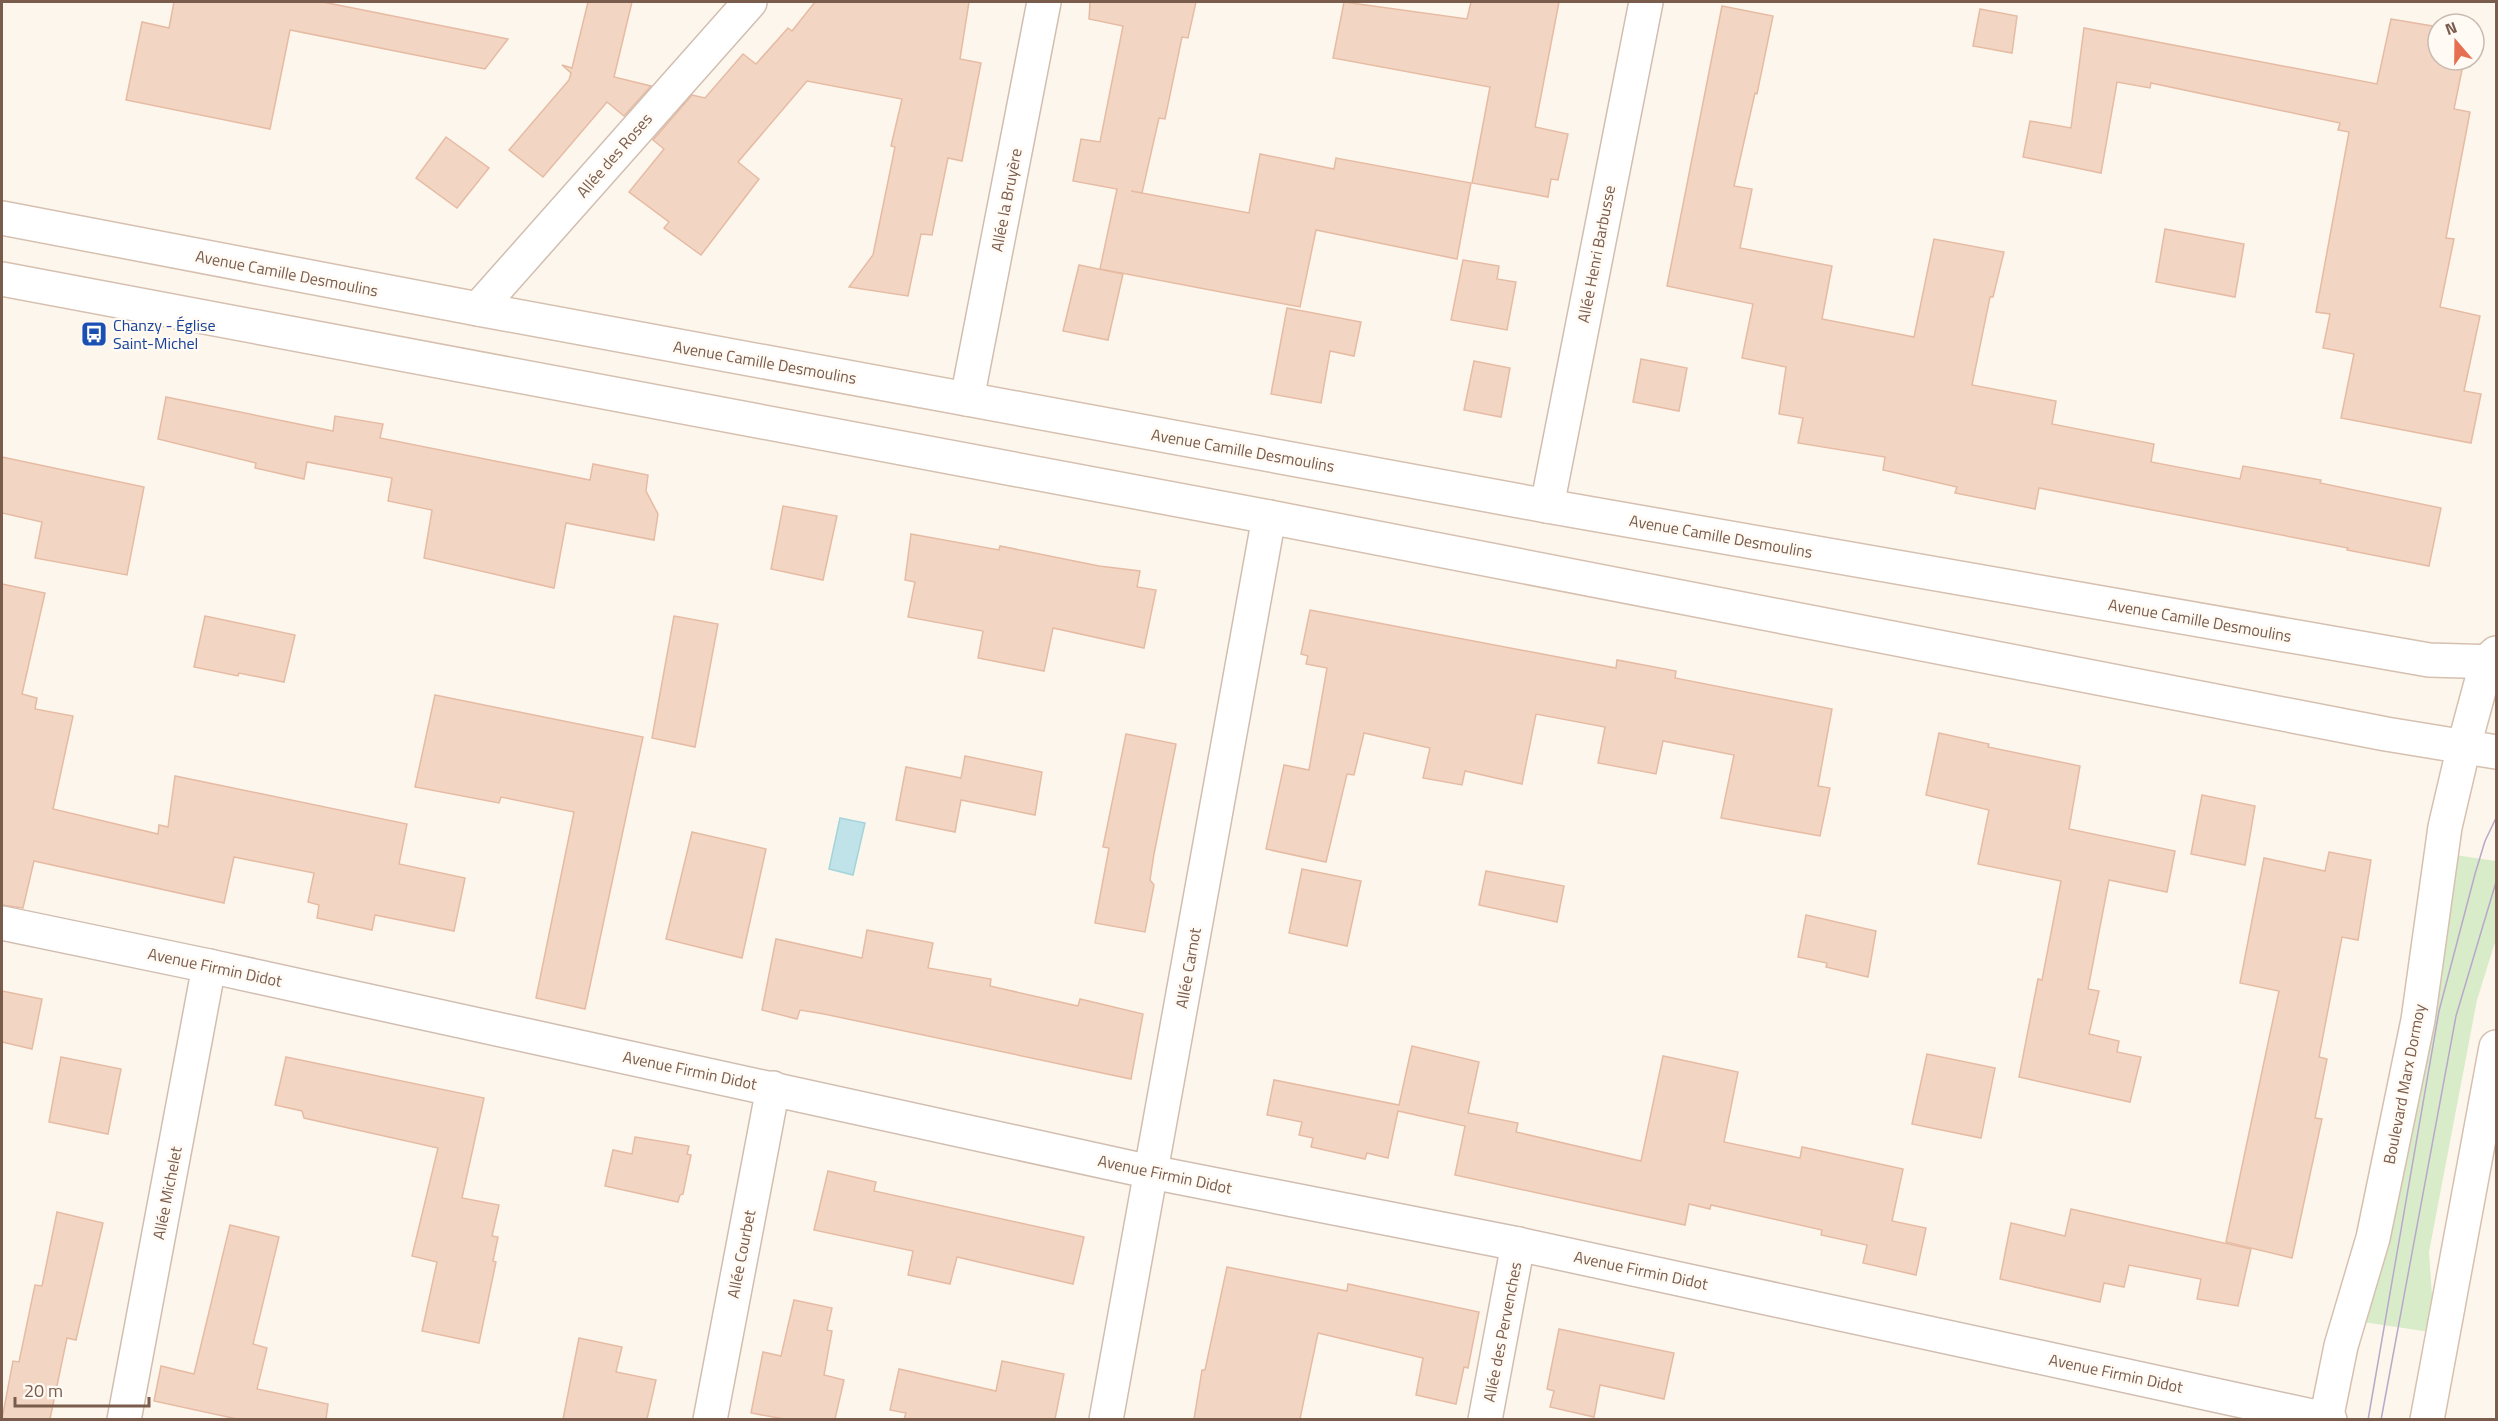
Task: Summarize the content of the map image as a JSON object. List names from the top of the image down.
{
  "streets": {
    "main road": [
      "Allée des Roses",
      "Allée la Bruyère",
      "Allée Henri Barbusse",
      "Avenue Camille Desmoulins",
      "Avenue Firmin Didot",
      "Allée Carnot",
      "Boulevard Marx Dormoy",
      "Allée Michelet",
      "Allée Courbet",
      "Allée des Pervenches"
    ]
  },
  "crossings": [
    ["Allée des Roses", "Avenue Camille Desmoulins"],
    ["Allée la Bruyère", "Avenue Camille Desmoulins"],
    ["Allée Henri Barbusse", "Avenue Camille Desmoulins"],
    ["Avenue Camille Desmoulins", "Boulevard Marx Dormoy"],
    ["Avenue Firmin Didot", "Allée Carnot"],
    ["Avenue Firmin Didot", "Boulevard Marx Dormoy"],
    ["Avenue Firmin Didot", "Allée Michelet"],
    ["Avenue Firmin Didot", "Allée Courbet"],
    ["Avenue Firmin Didot", "Allée des Pervenches"]
  ],
  "places": {
    "bus stop": ["Chanzy - Église Saint-Michel"]
  },
  "scale_bar": "20 m",
  "north": "top"
}
